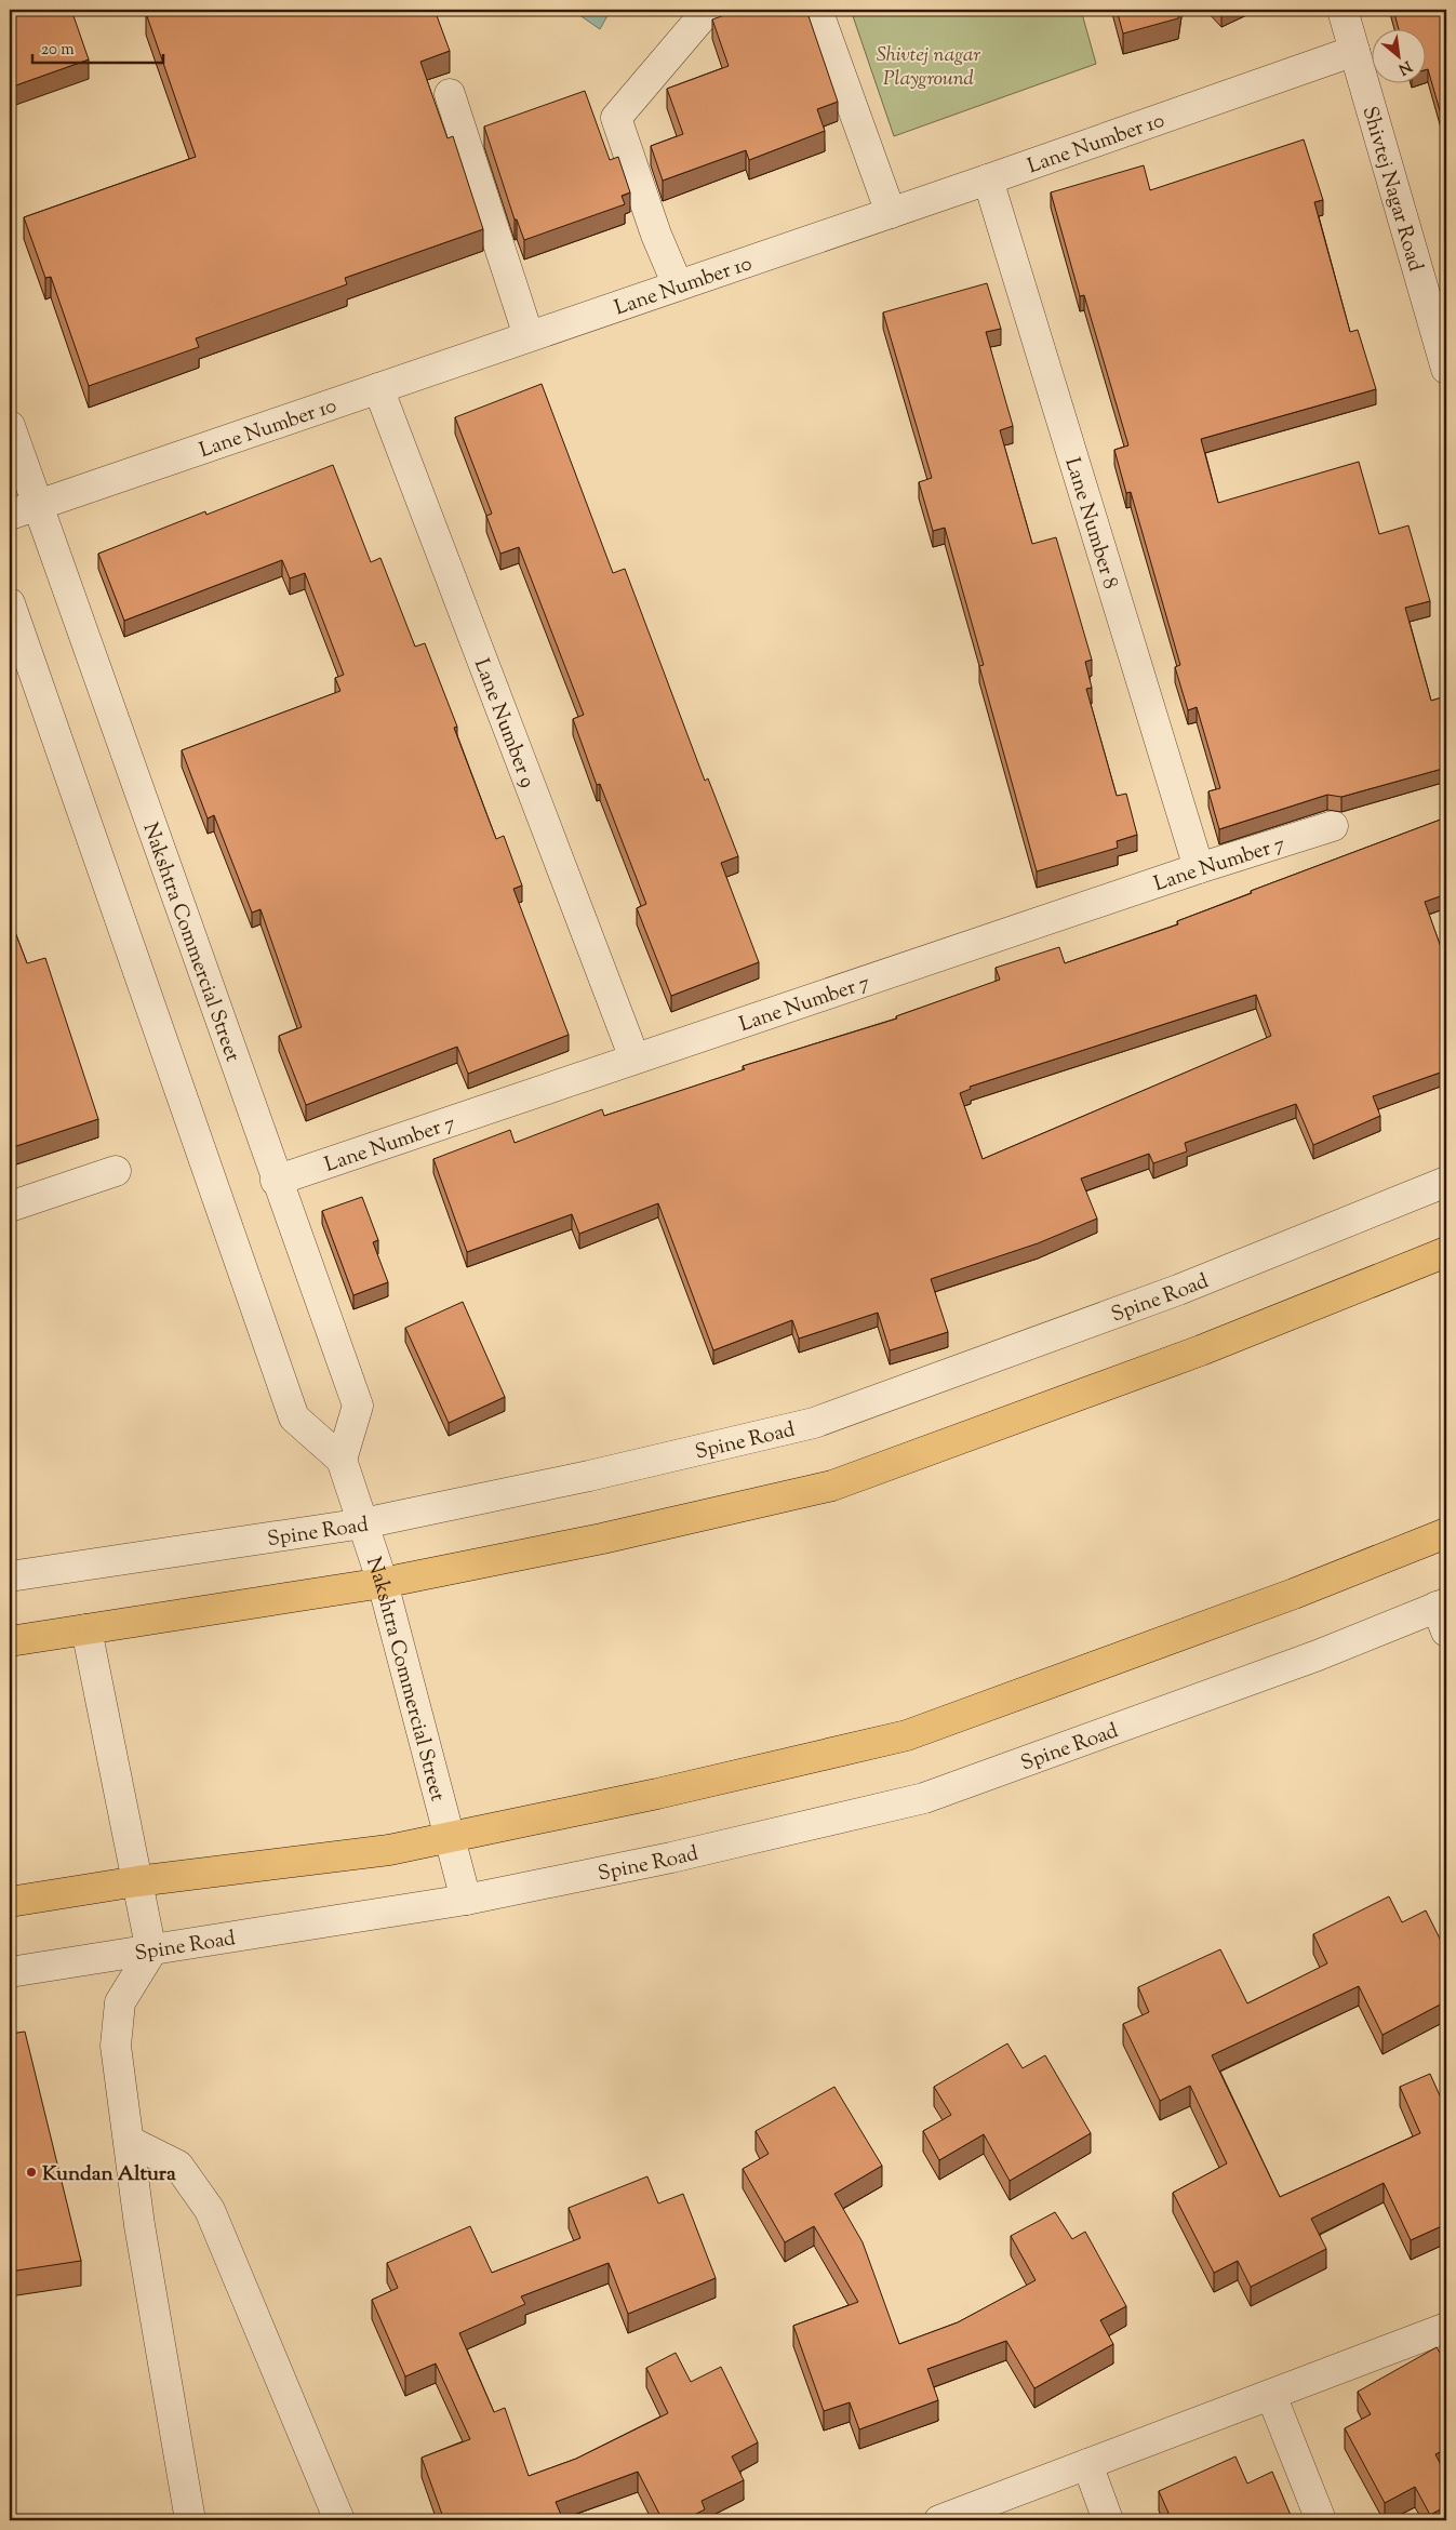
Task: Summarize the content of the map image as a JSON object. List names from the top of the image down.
{
  "streets": {
    "street": [
      "Lane Number 10",
      "Shivtej Nagar Road",
      "Lane Number 8",
      "Lane Number 9",
      "Lane Number 7",
      "Nakshtra Commercial Street",
      "Spine Road"
    ]
  },
  "crossings": [
    ["Lane Number 10", "Shivtej Nagar Road"],
    ["Lane Number 10", "Lane Number 8"],
    ["Lane Number 10", "Lane Number 9"],
    ["Lane Number 10", "Nakshtra Commercial Street"],
    ["Lane Number 8", "Lane Number 7"],
    ["Lane Number 9", "Lane Number 7"],
    ["Lane Number 7", "Nakshtra Commercial Street"],
    ["Nakshtra Commercial Street", "Spine Road"]
  ],
  "parks": ["Shivtej nagar Playground"],
  "places": ["Kundan Altura"],
  "scale_bar": "20 m",
  "north": "bottom right"
}
